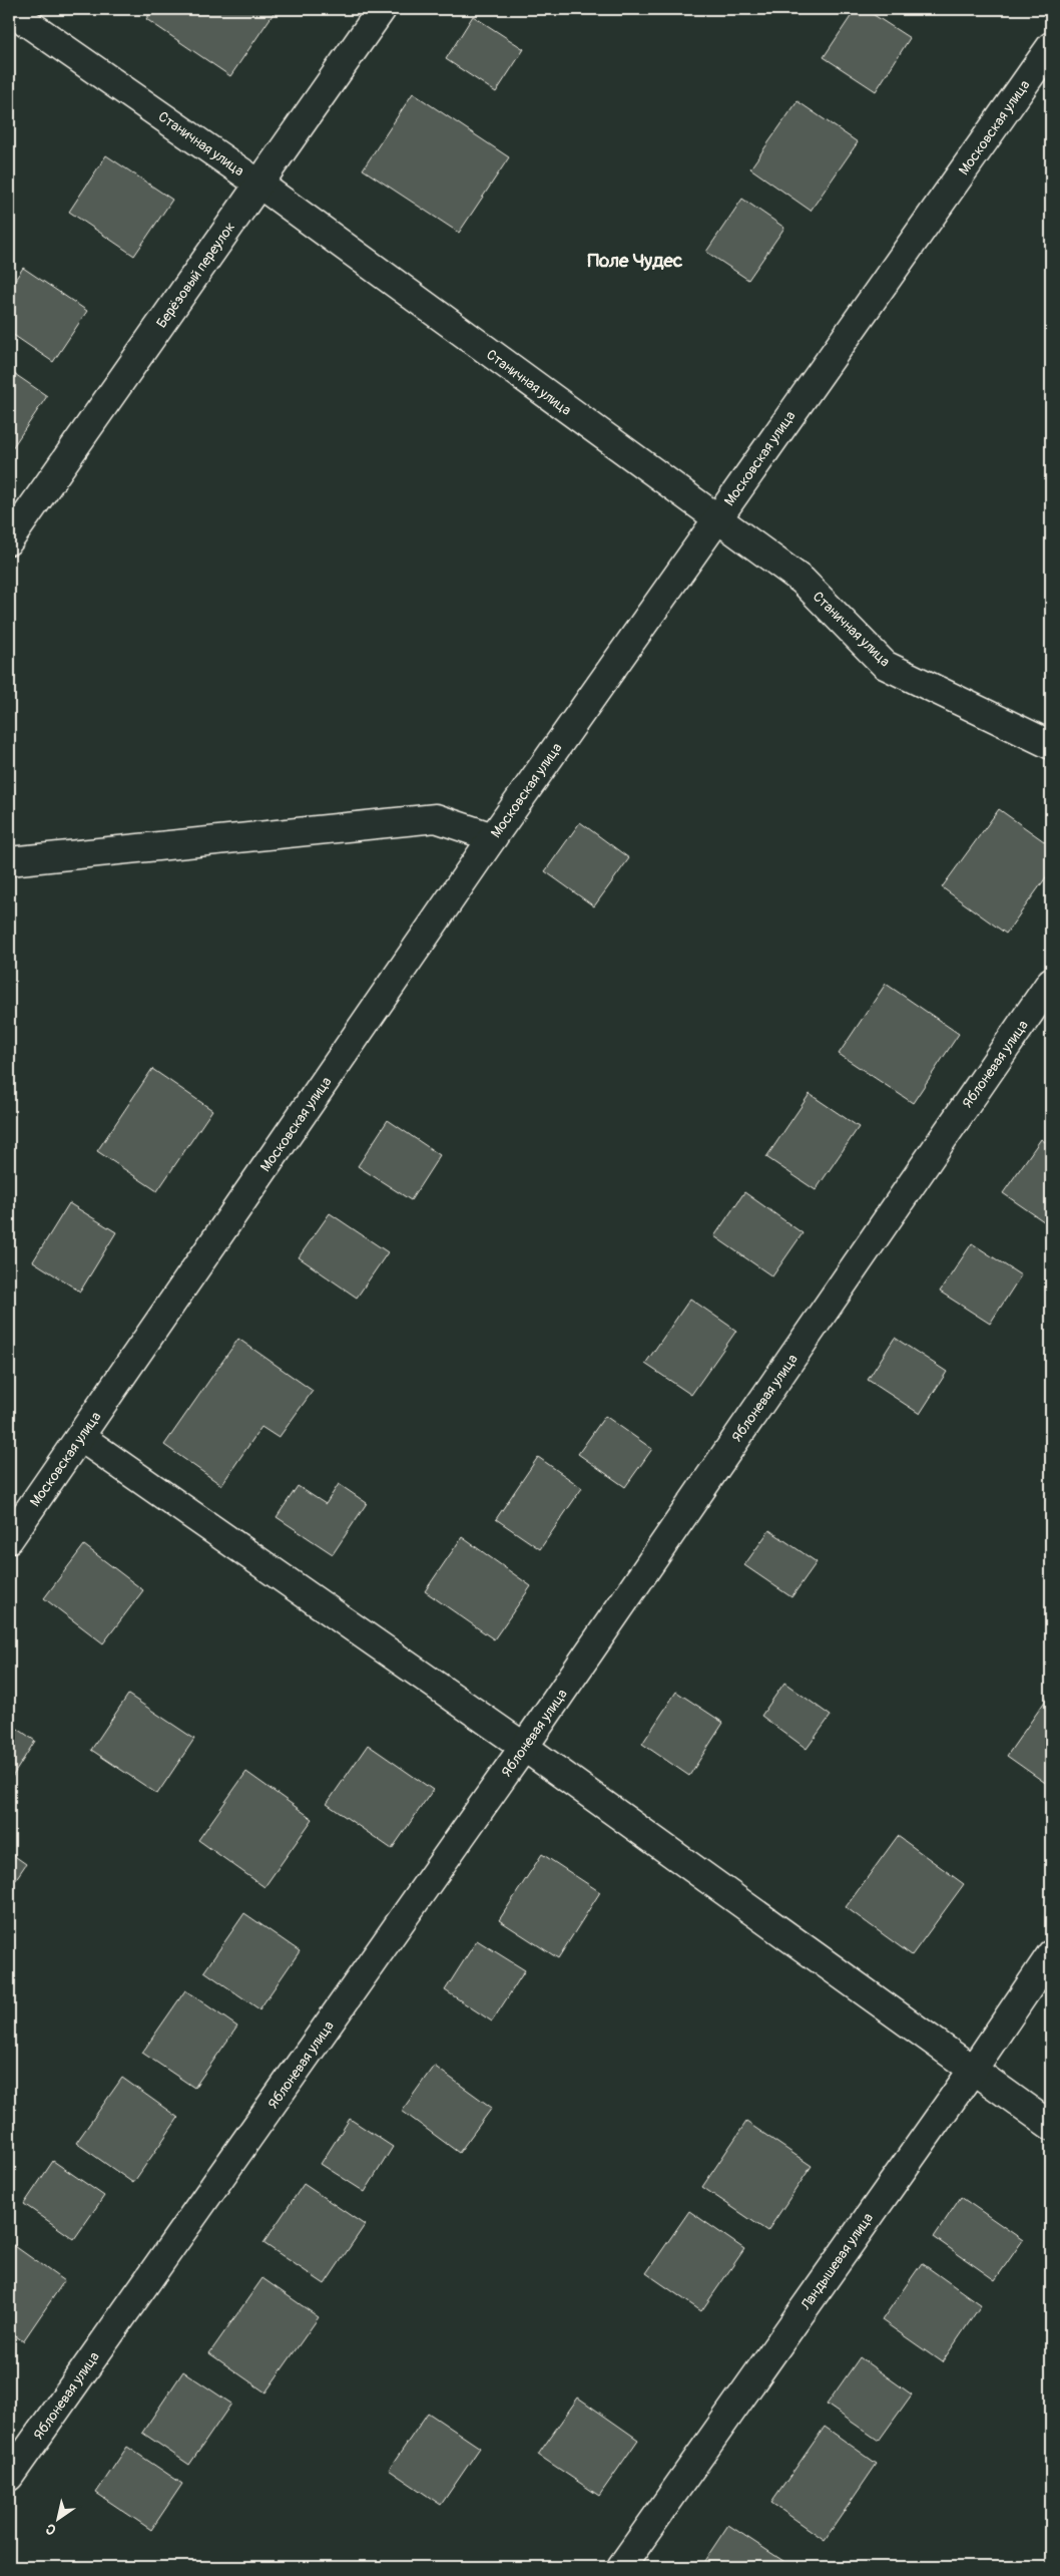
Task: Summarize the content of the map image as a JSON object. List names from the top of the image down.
{
  "streets": {
    "street": [
      "Московская улица",
      "Станичная улица",
      "Берёзовый переулок",
      "Яблоневая улица",
      "Ландышевая улица"
    ]
  },
  "crossings": [
    ["Московская улица", "Станичная улица"],
    ["Станичная улица", "Берёзовый переулок"]
  ],
  "districts": ["Поле Чудес"],
  "north": "bottom left"
}
